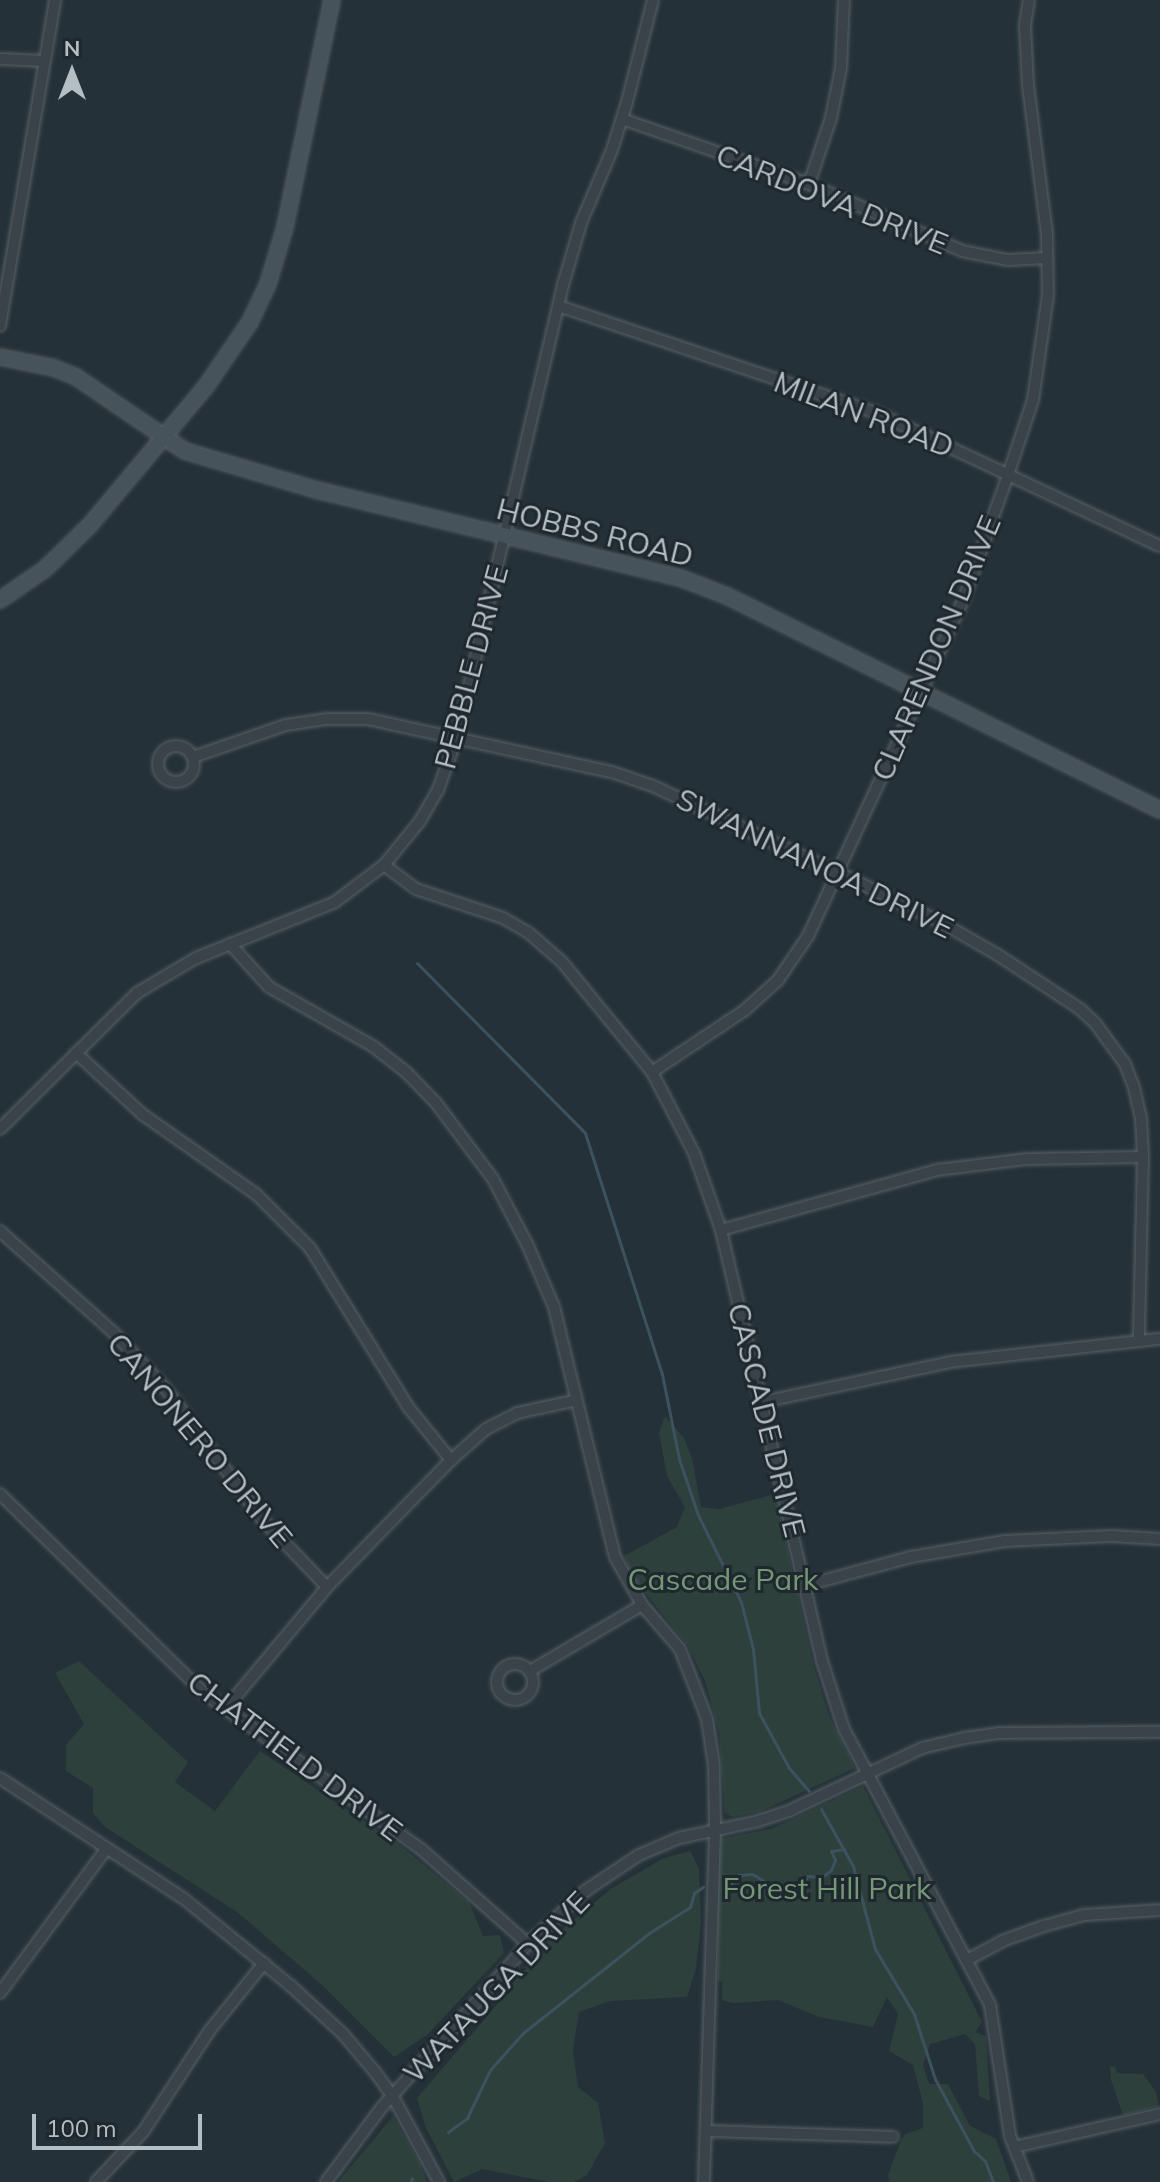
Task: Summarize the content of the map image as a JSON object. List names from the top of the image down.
{
  "streets": {
    "street": [
      "CARDOVA DRIVE",
      "MILAN ROAD",
      "HOBBS ROAD",
      "CLARENDON DRIVE",
      "PEBBLE DRIVE",
      "SWANNANOA DRIVE",
      "CASCADE DRIVE",
      "CANONERO DRIVE",
      "CHATFIELD DRIVE",
      "WATAUGA DRIVE"
    ]
  },
  "crossings": [
    ["CARDOVA DRIVE", "CLARENDON DRIVE"],
    ["CARDOVA DRIVE", "PEBBLE DRIVE"],
    ["MILAN ROAD", "CLARENDON DRIVE"],
    ["MILAN ROAD", "PEBBLE DRIVE"],
    ["HOBBS ROAD", "CLARENDON DRIVE"],
    ["HOBBS ROAD", "PEBBLE DRIVE"],
    ["CLARENDON DRIVE", "SWANNANOA DRIVE"],
    ["CLARENDON DRIVE", "CASCADE DRIVE"],
    ["PEBBLE DRIVE", "SWANNANOA DRIVE"],
    ["PEBBLE DRIVE", "CASCADE DRIVE"],
    ["CASCADE DRIVE", "WATAUGA DRIVE"],
    ["CHATFIELD DRIVE", "WATAUGA DRIVE"]
  ],
  "parks": ["Cascade Park", "Forest Hill Park"],
  "scale_bar": "100 m",
  "north": "top"
}
